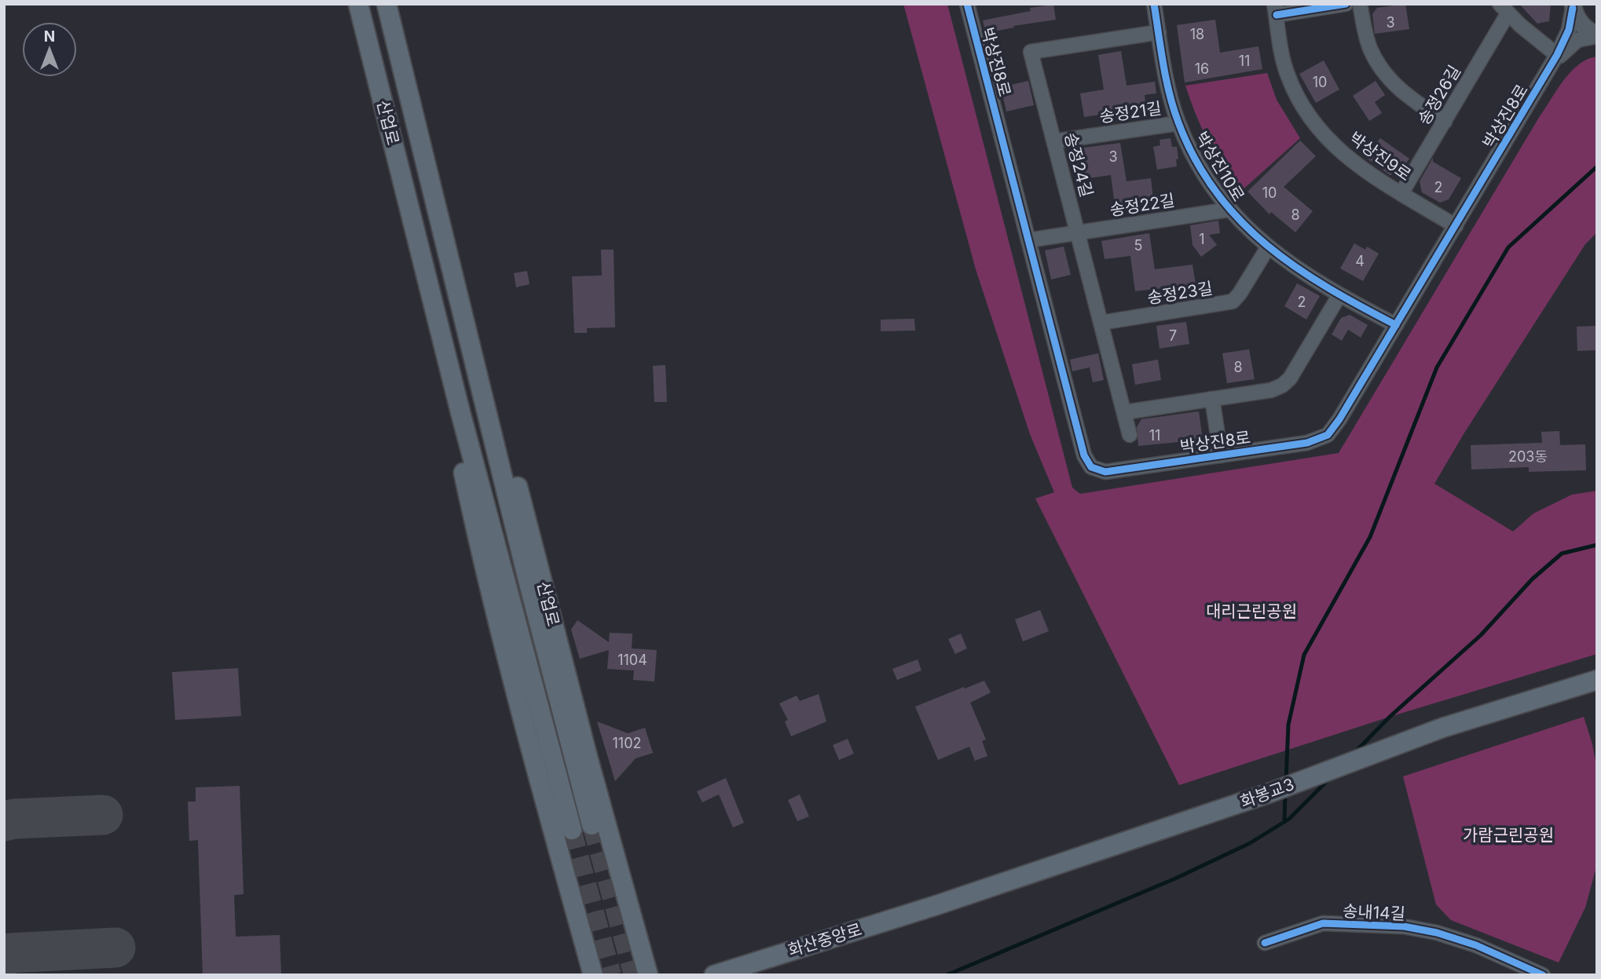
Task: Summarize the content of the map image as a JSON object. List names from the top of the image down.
{
  "streets": {
    "main road": ["산업로", "화봉교3", "화산중앙로"],
    "street": [
      "박상진8로",
      "송정26길",
      "송정21길",
      "박상진9로",
      "송정24길",
      "박상진10로",
      "송정22길",
      "송정23길",
      "송내14길"
    ]
  },
  "crossings": [
    ["박상진8로", "박상진9로"],
    ["박상진8로", "박상진10로"],
    ["박상진8로", "송정22길"],
    ["송정26길", "박상진9로"],
    ["송정21길", "송정24길"],
    ["송정21길", "박상진10로"],
    ["송정24길", "박상진10로"],
    ["송정24길", "송정22길"],
    ["송정24길", "송정23길"],
    ["박상진10로", "송정22길"],
    ["박상진10로", "송정23길"],
    ["화봉교3", "화산중앙로"]
  ],
  "parks": ["대리근린공원", "가람근린공원"],
  "house_numbers": [
    "3",
    "18",
    "11",
    "16",
    "10",
    "3",
    "2",
    "10",
    "8",
    "1",
    "5",
    "4",
    "2",
    "7",
    "8",
    "11",
    "203동",
    "1104",
    "1102"
  ],
  "north": "top"
}
